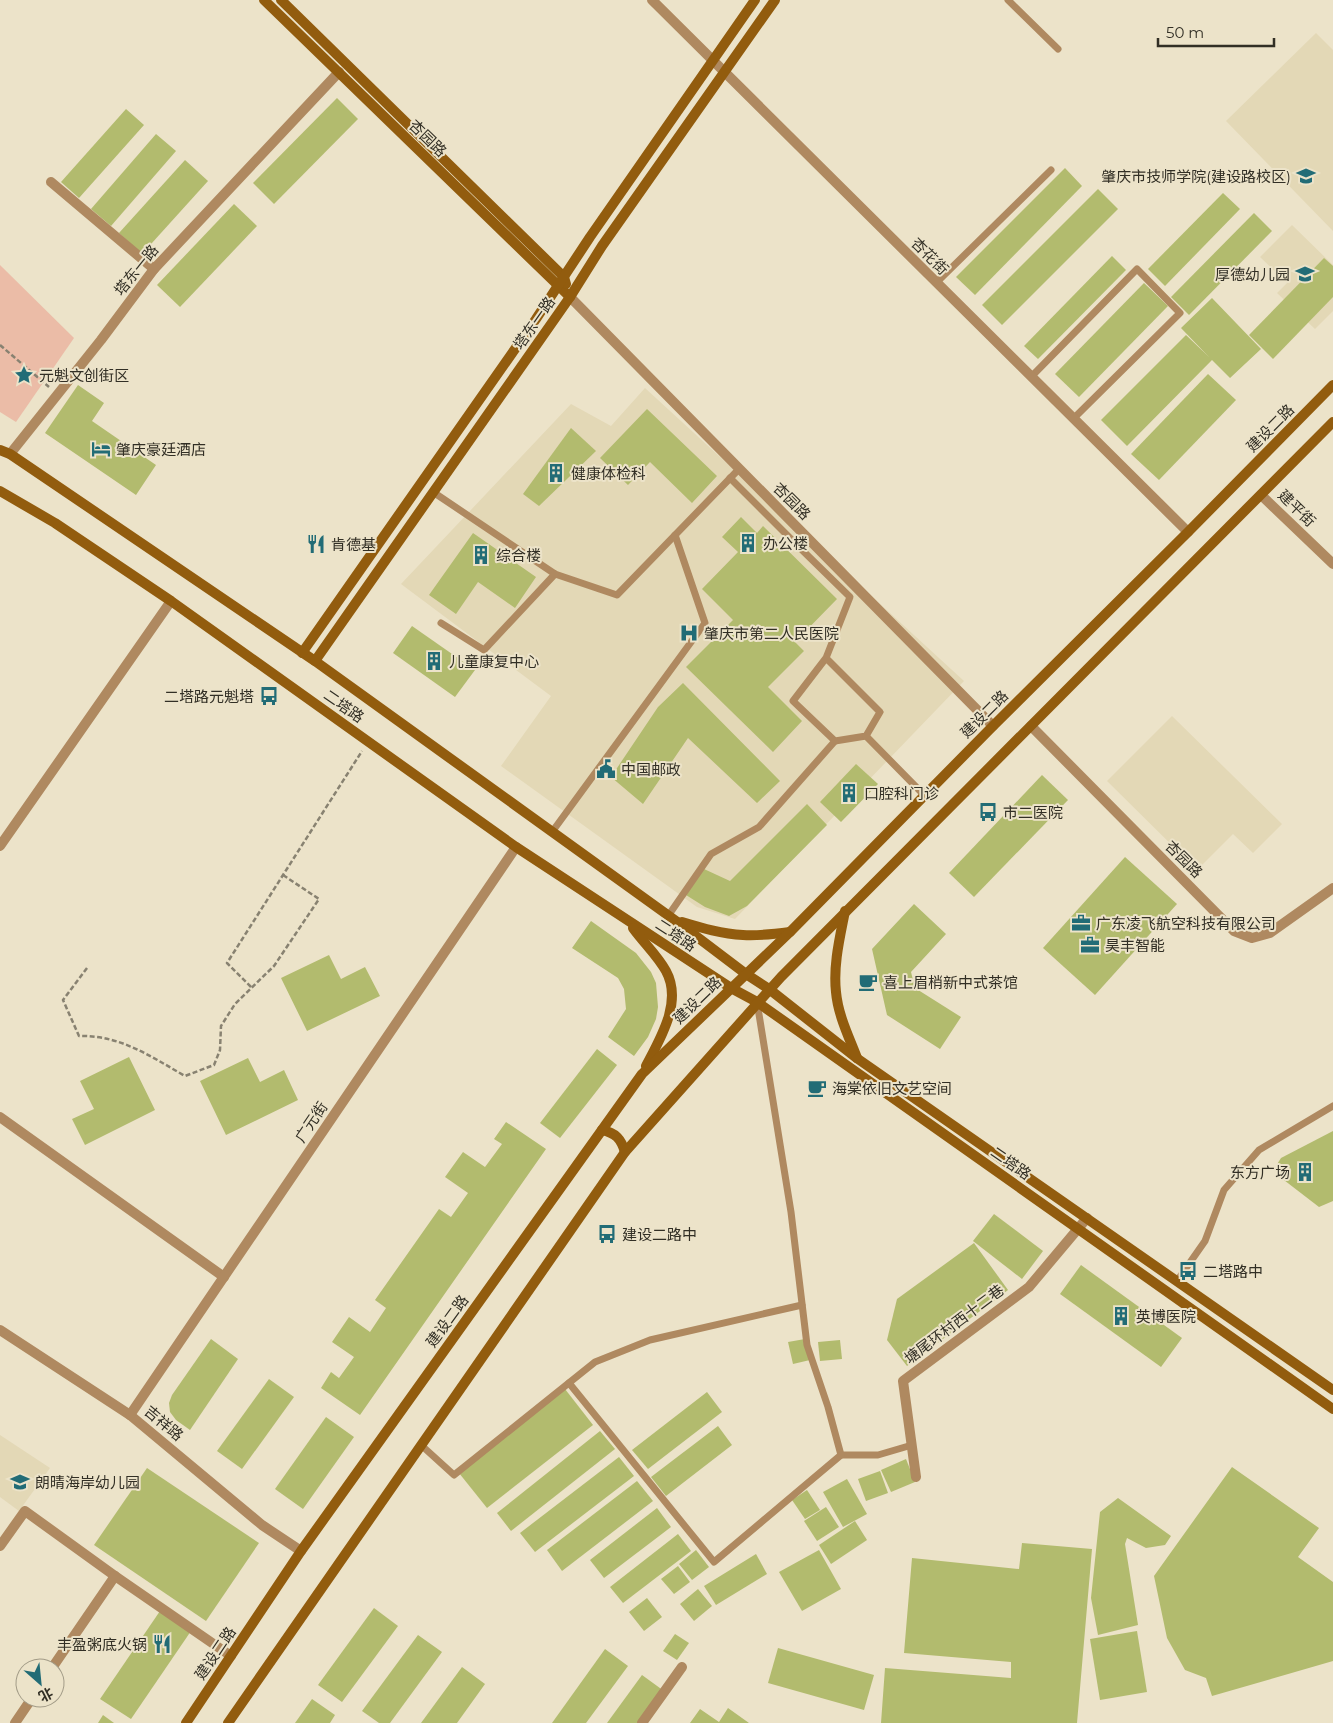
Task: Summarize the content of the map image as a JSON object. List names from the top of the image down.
{
  "streets": {
    "main road": [
      "杏园路",
      "塔东一路",
      "建设二路",
      "二塔路"
    ],
    "street": [
      "杏花街",
      "建平街",
      "广元街",
      "塘尾环村西十二巷",
      "吉祥路"
    ]
  },
  "crossings": [
    ["杏园路", "塔东一路"],
    ["杏园路", "建设二路"],
    ["杏花街", "塔东一路"],
    ["杏花街", "建设二路"],
    ["塔东一路", "二塔路"],
    ["建设二路", "二塔路"],
    ["建设二路", "吉祥路"],
    ["二塔路", "广元街"],
    ["二塔路", "塘尾环村西十二巷"],
    ["广元街", "吉祥路"]
  ],
  "places": {
    "school or university": ["肇庆市技师学院(建设路校区)", "厚德幼儿园", "朗晴海岸幼儿园"],
    "place": ["元魁文创街区"],
    "hotel": ["肇庆豪廷酒店"],
    "building": [
      "健康体检科",
      "办公楼",
      "综合楼",
      "儿童康复中心",
      "口腔科门诊",
      "东方广场",
      "英博医院"
    ],
    "restaurant": ["肯德基", "丰盈粥底火锅"],
    "hospital": ["肇庆市第二人民医院"],
    "bus stop": [
      "二塔路元魁塔",
      "市二医院",
      "建设二路中",
      "二塔路中"
    ],
    "public building": ["中国邮政"],
    "office": ["广东凌飞航空科技有限公司", "昊丰智能"],
    "cafe": ["喜上眉梢新中式茶馆", "海棠依旧文艺空间"]
  },
  "scale_bar": "50 m",
  "north": "bottom right"
}
